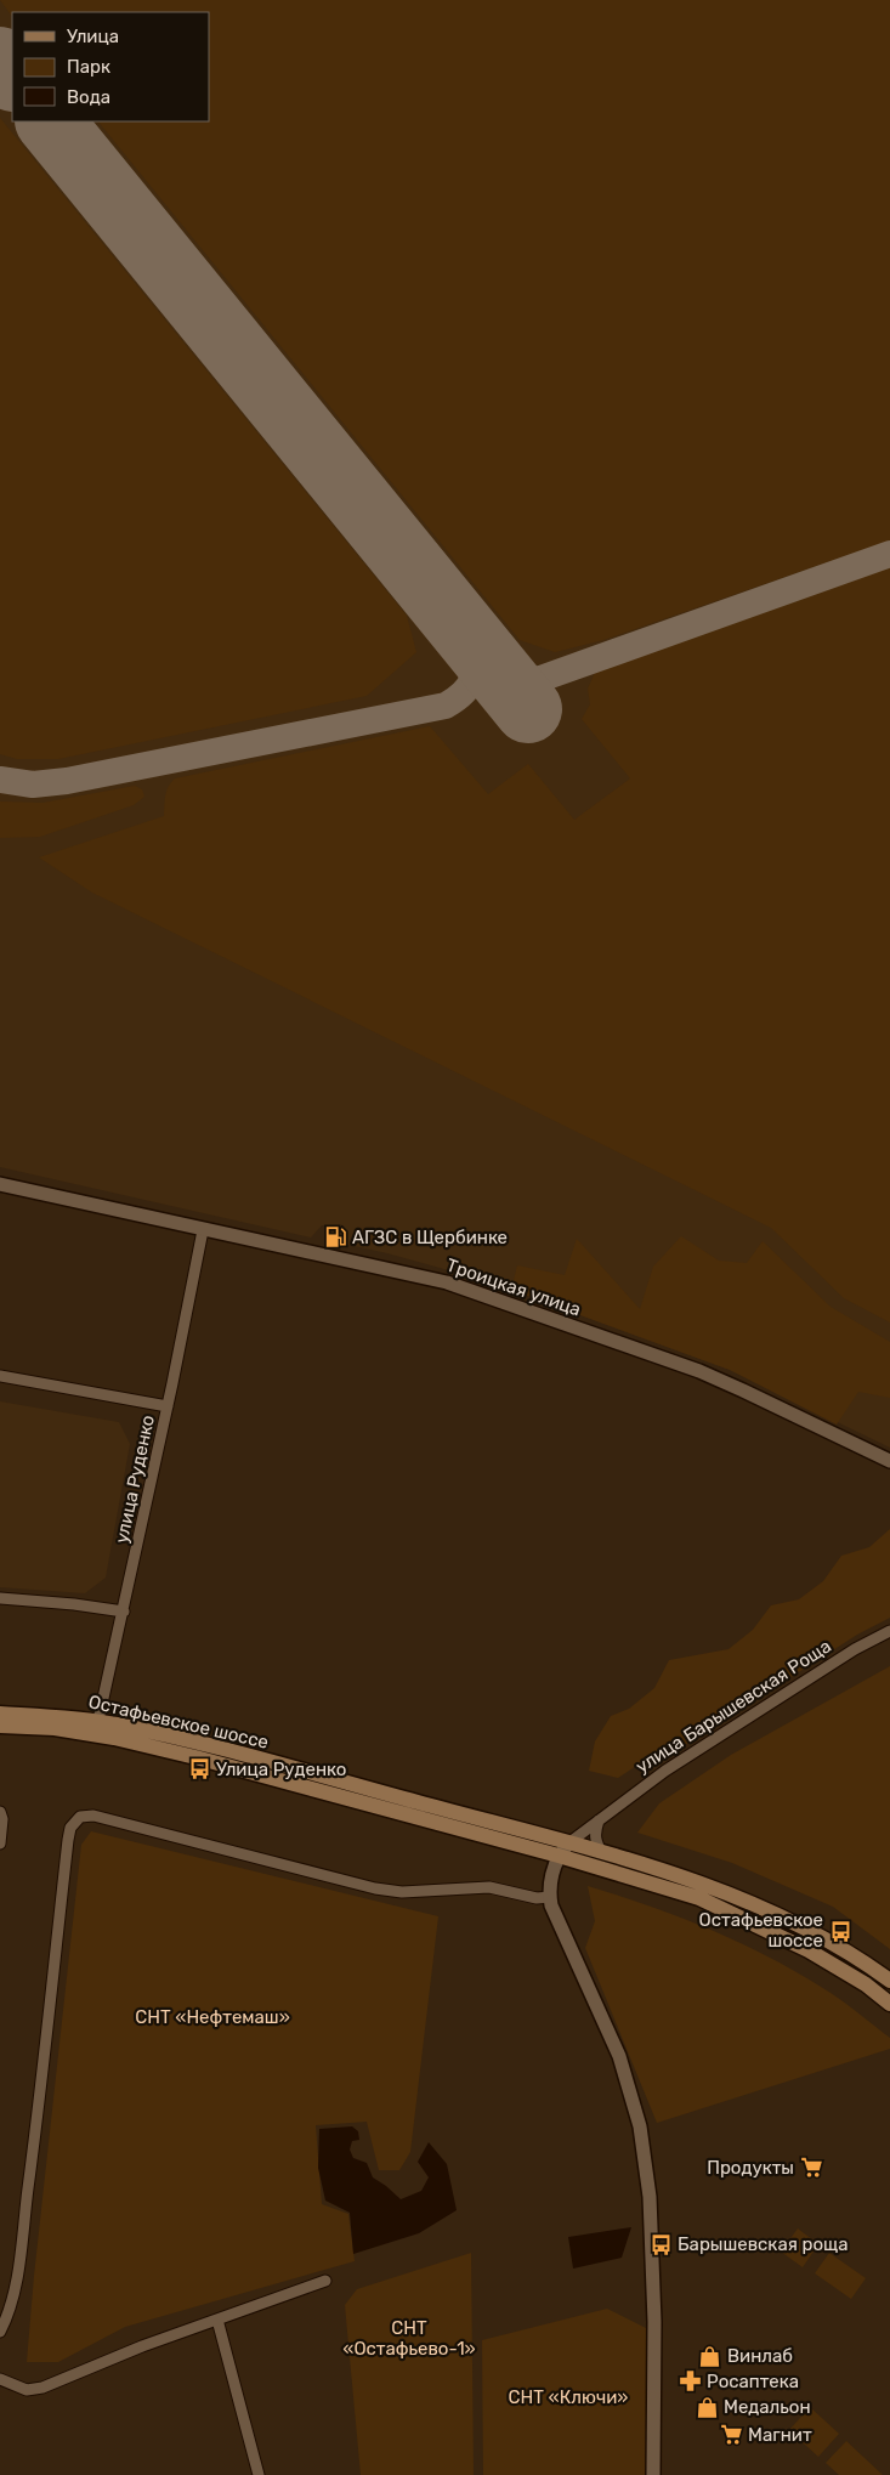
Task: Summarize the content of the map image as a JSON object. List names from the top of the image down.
{
  "streets": {
    "main road": ["Остафьевское шоссе"],
    "street": ["Троицкая улица", "улица Руденко", "улица Барышевская Роща"]
  },
  "crossings": [
    ["Троицкая улица", "улица Руденко"],
    ["улица Руденко", "Остафьевское шоссе"],
    ["улица Барышевская Роща", "Остафьевское шоссе"]
  ],
  "parks": ["СНТ «Нефтемаш»", "СНТ «Остафьево-1»", "СНТ «Ключи»"],
  "places": {
    "fuel station": ["АГЗС в Щербинке"],
    "bus stop": ["Улица Руденко", "Остафьевское шоссе", "Барышевская роща"],
    "supermarket": ["Продукты", "Магнит"],
    "shop": ["Винлаб", "Медальон"],
    "pharmacy": ["Росаптека"]
  },
  "legend": ["Улица", "Парк", "Вода"]
}
